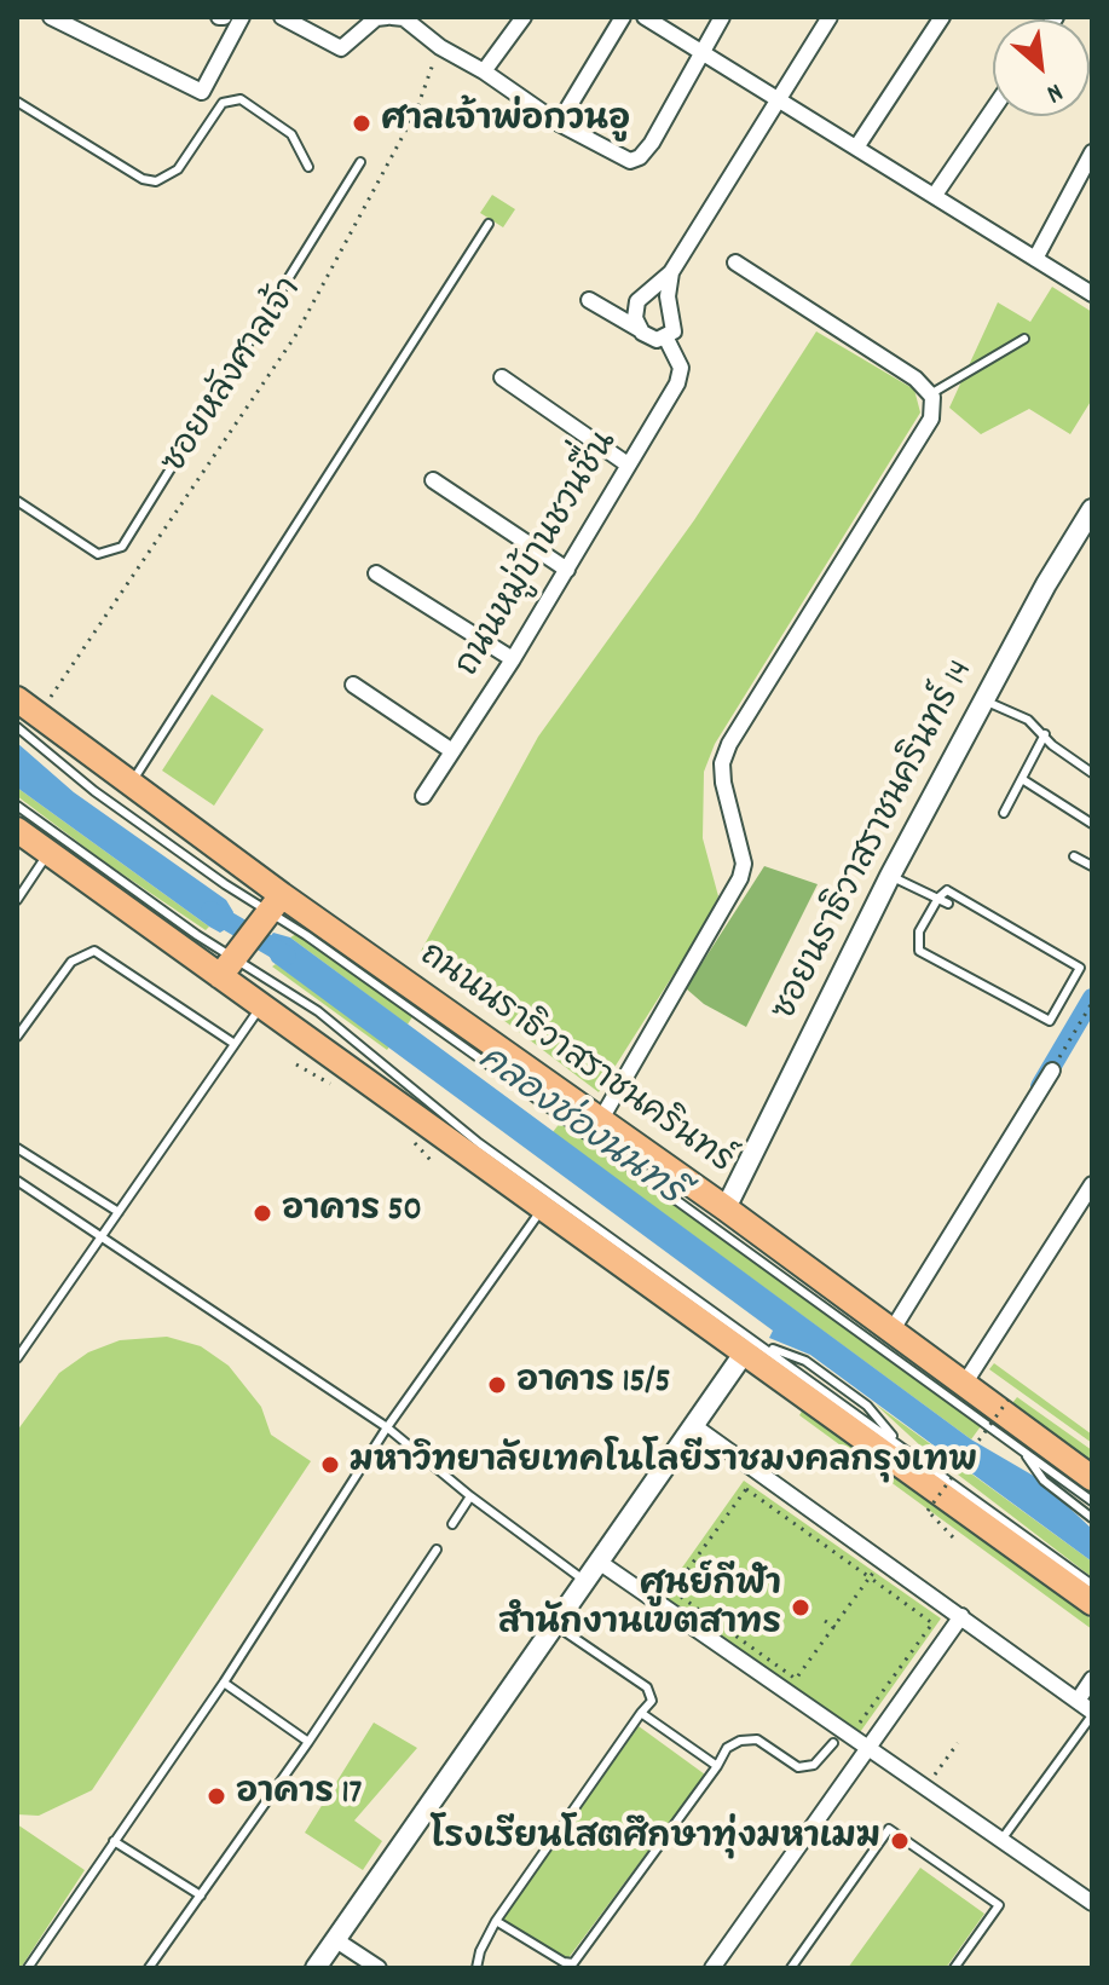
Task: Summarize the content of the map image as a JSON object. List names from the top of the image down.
{
  "streets": {
    "main road": ["ถนนนราธิวาสราชนครินทร์"],
    "street": ["ถนนหมู่บ้านชวนชื่น", "ซอยนราธิวาสราชนครินทร์ 14"],
    "path": ["ซอยหลังศาลเจ้า"]
  },
  "crossings": [
    ["ซอยหลังศาลเจ้า", "ถนนนราธิวาสราชนครินทร์"],
    ["ซอยนราธิวาสราชนครินทร์ 14", "ถนนนราธิวาสราชนครินทร์"]
  ],
  "water": ["คลองช่องนนทรี"],
  "places": [
    "ศาลเจ้าพ่อกวนอู",
    "อาคาร 50",
    "อาคาร 15/5",
    "มหาวิทยาลัยเทคโนโลยีราชมงคลกรุงเทพ",
    "ศูนย์กีฬา สำนักงานเขตสาทร",
    "อาคาร 17",
    "โรงเรียนโสตศึกษาทุ่งมหาเมฆ"
  ],
  "north": "bottom right"
}
